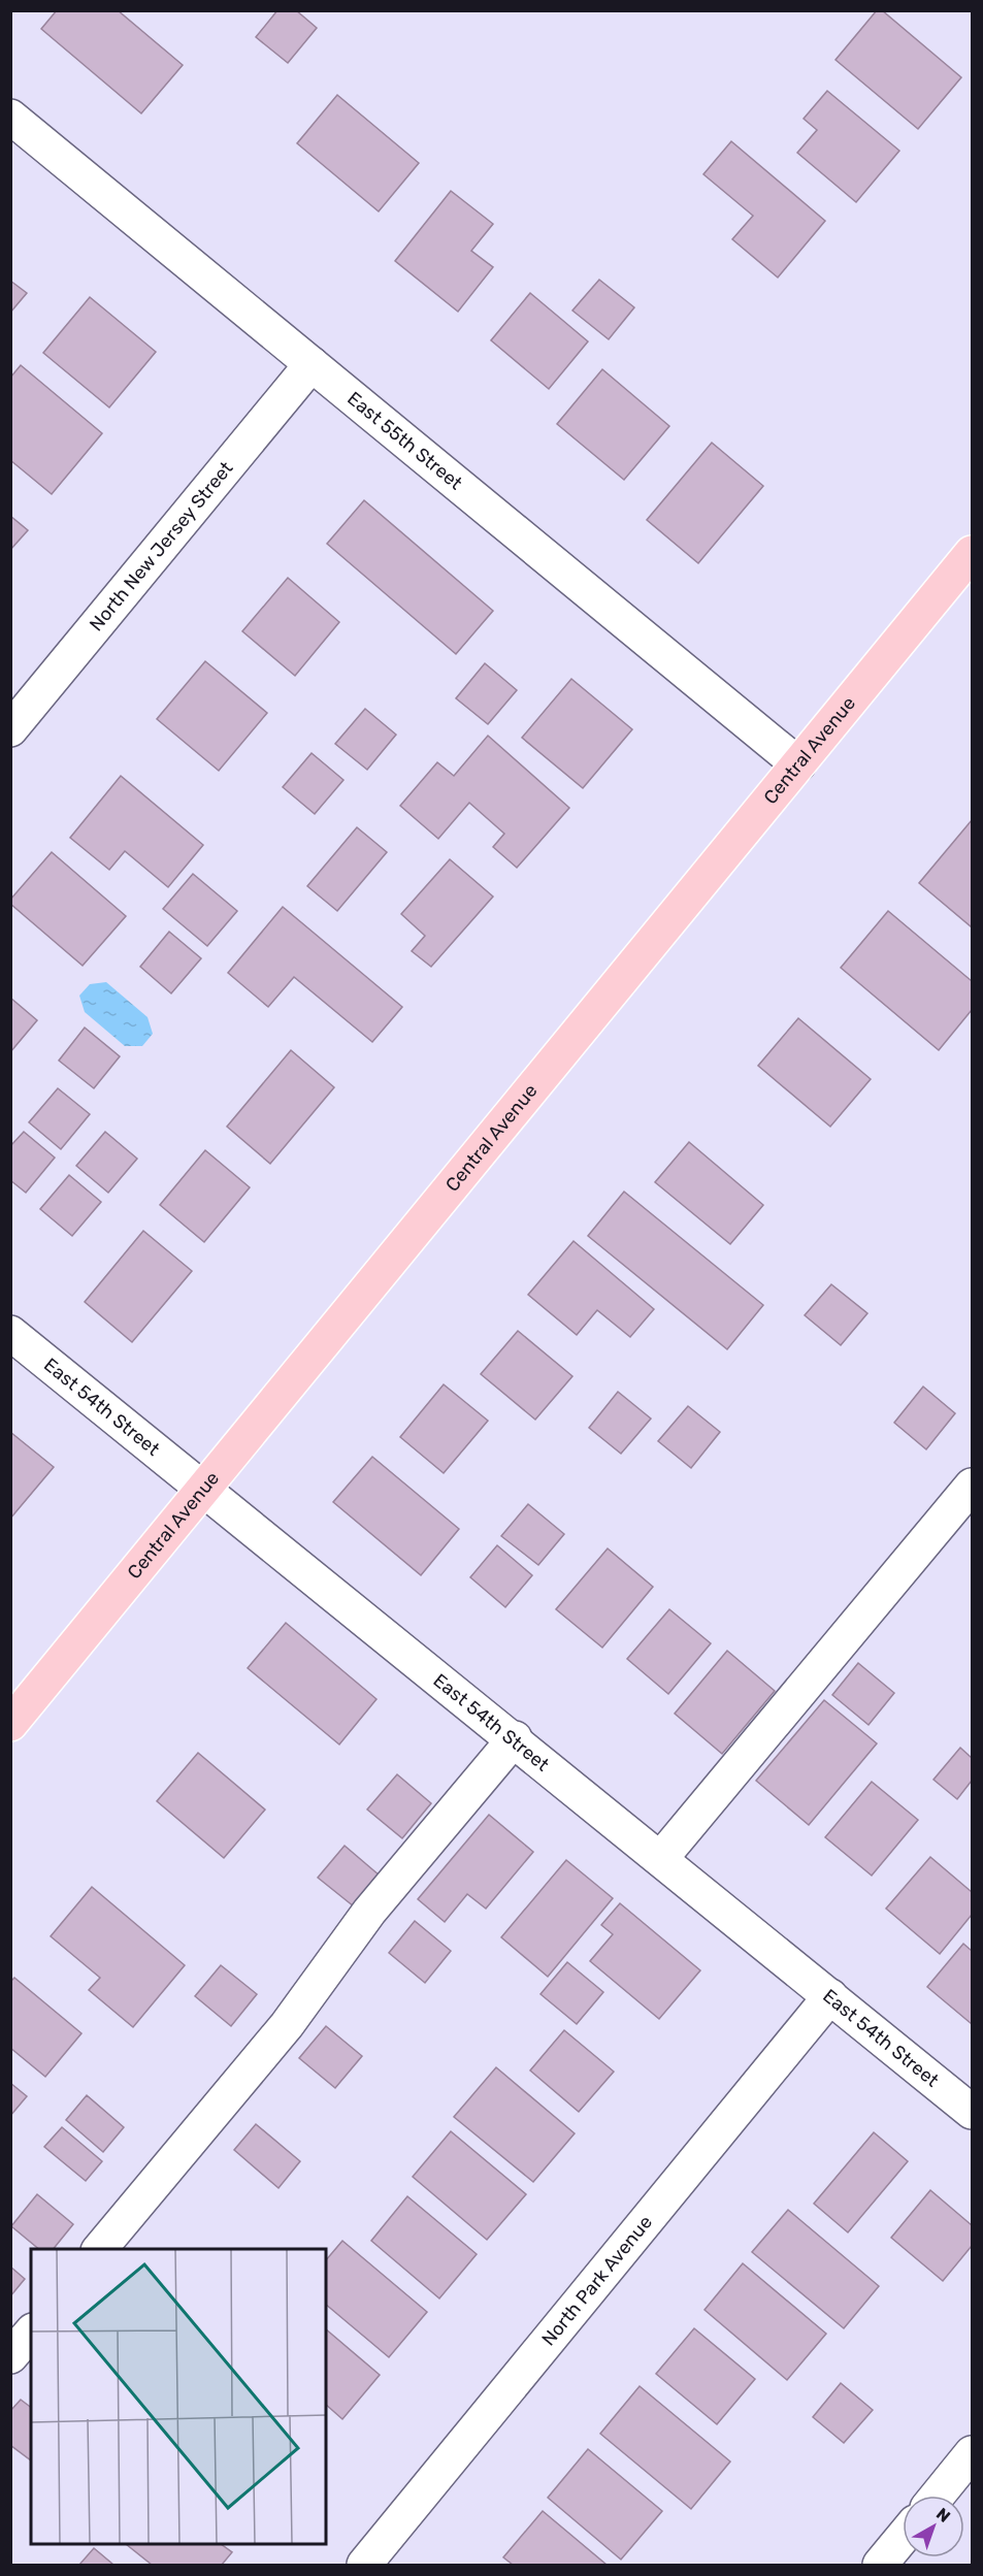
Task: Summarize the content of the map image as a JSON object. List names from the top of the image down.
{
  "streets": {
    "main road": ["Central Avenue"],
    "street": [
      "East 55th Street",
      "North New Jersey Street",
      "East 54th Street",
      "North Park Avenue"
    ]
  },
  "crossings": [
    ["East 55th Street", "North New Jersey Street"],
    ["East 55th Street", "Central Avenue"],
    ["Central Avenue", "East 54th Street"],
    ["East 54th Street", "North Park Avenue"]
  ],
  "north": "top right"
}
